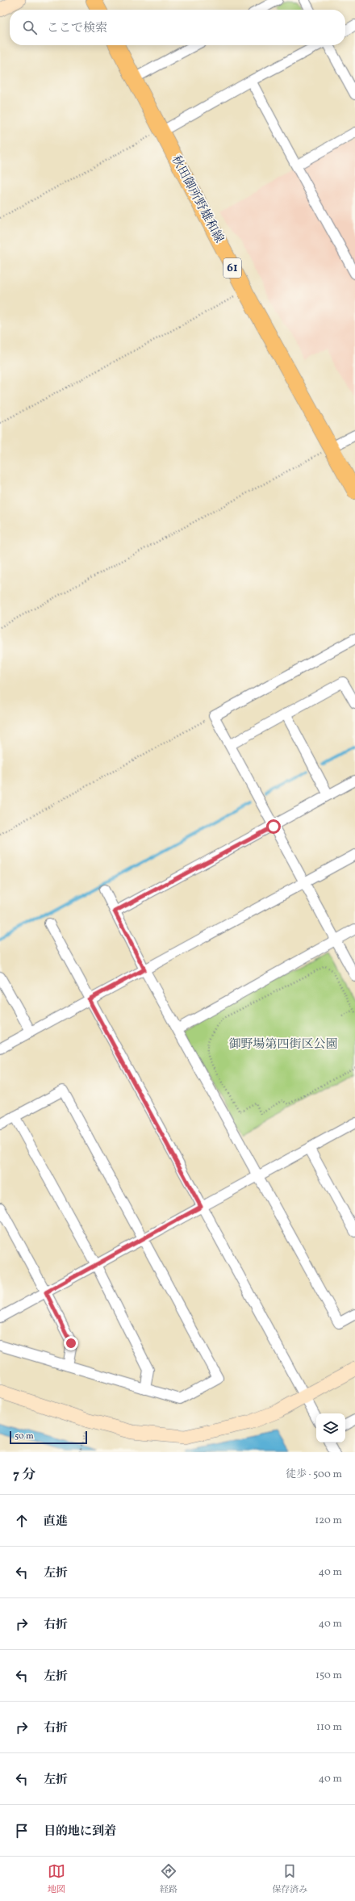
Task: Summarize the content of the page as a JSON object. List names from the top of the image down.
{
  "streets": {
    "main road": ["秋田御所野雄和線", "61"]
  },
  "parks": ["御野場第四街区公園"],
  "scale_bar": "50 m",
  "page": {
    "search": "ここで検索",
    "scale": "50 m",
    "heading": ["7 分", "徒歩 · 500 m"],
    "list": [
      ["直進", "120 m"],
      ["左折", "40 m"],
      ["右折", "40 m"],
      ["左折", "150 m"],
      ["右折", "110 m"],
      ["左折", "40 m"],
      "目的地に到着"
    ],
    "nav": ["地図", "経路", "保存済み"]
  }
}
